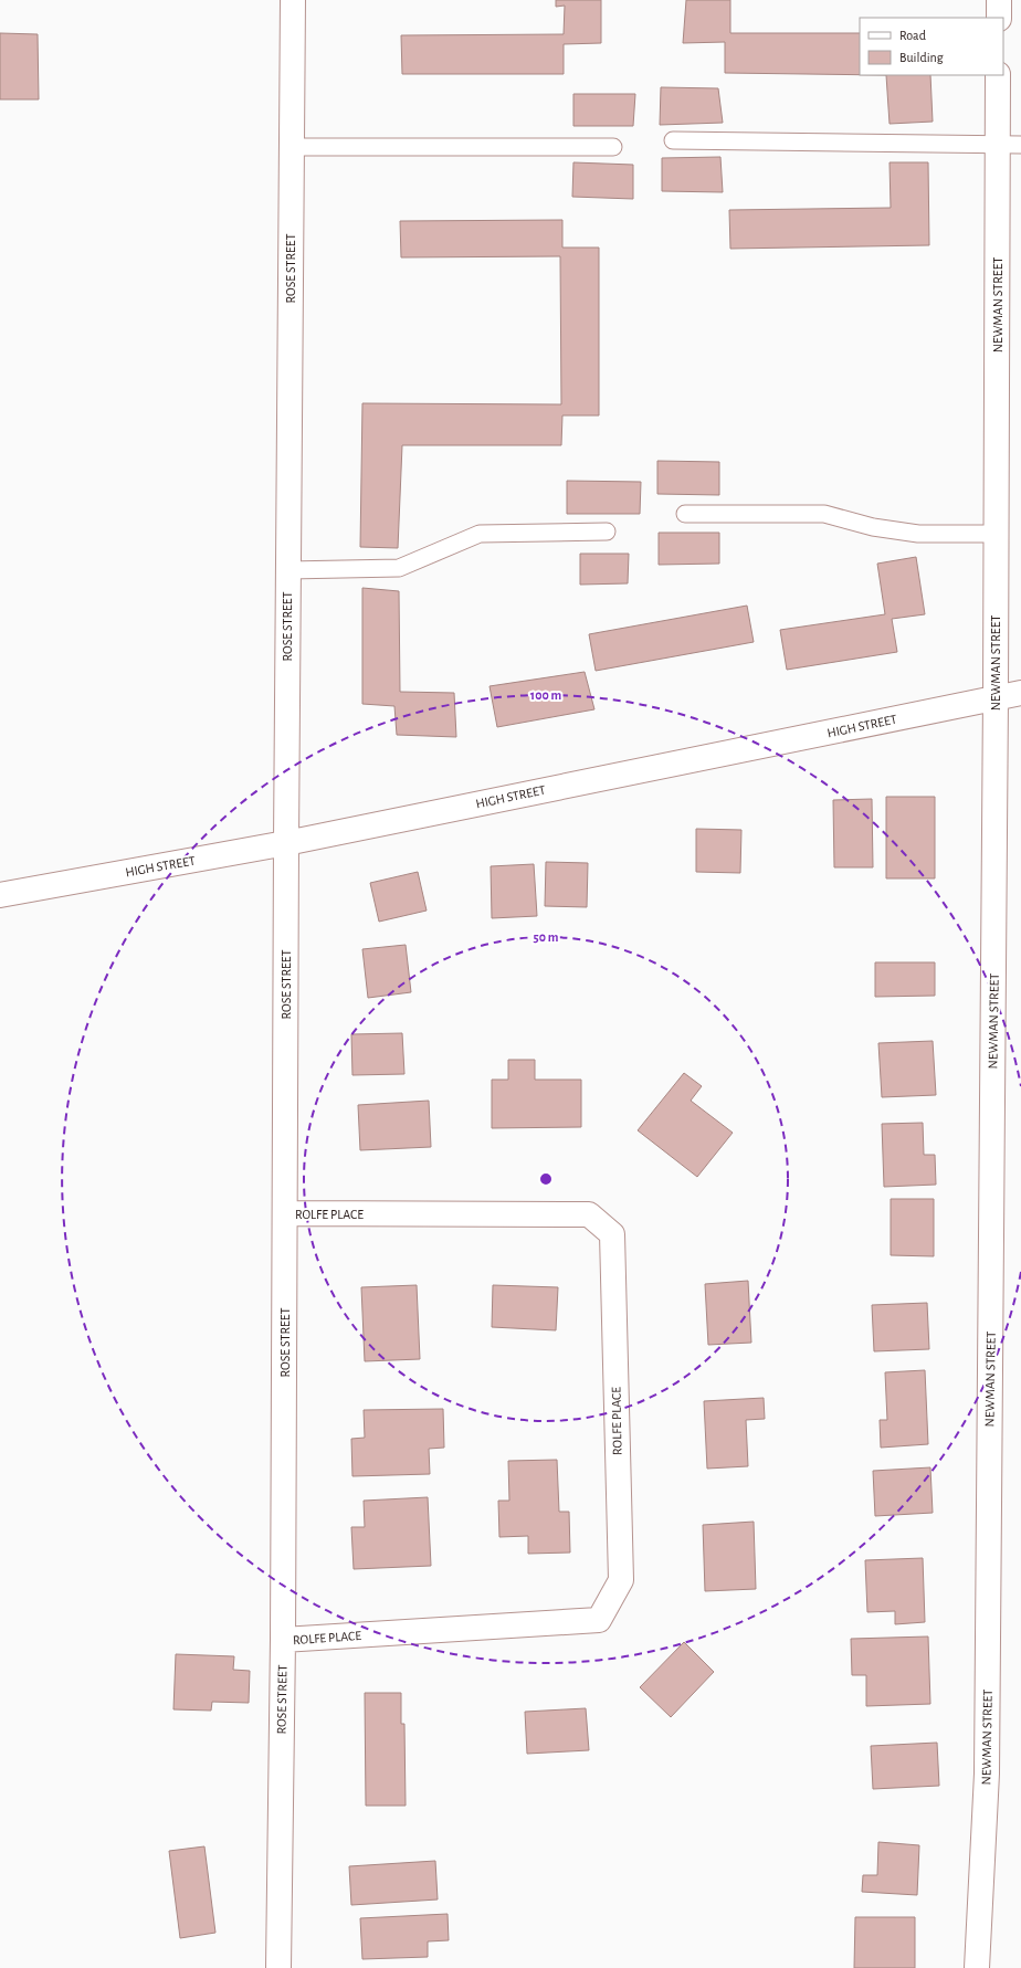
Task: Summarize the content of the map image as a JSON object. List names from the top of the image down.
{
  "streets": {
    "street": [
      "ROSE STREET",
      "NEWMAN STREET",
      "HIGH STREET",
      "ROLFE PLACE"
    ]
  },
  "crossings": [
    ["ROSE STREET", "HIGH STREET"],
    ["ROSE STREET", "ROLFE PLACE"],
    ["NEWMAN STREET", "HIGH STREET"]
  ],
  "legend": ["Road", "Building"],
  "rings": ["100 m", "50 m"]
}
